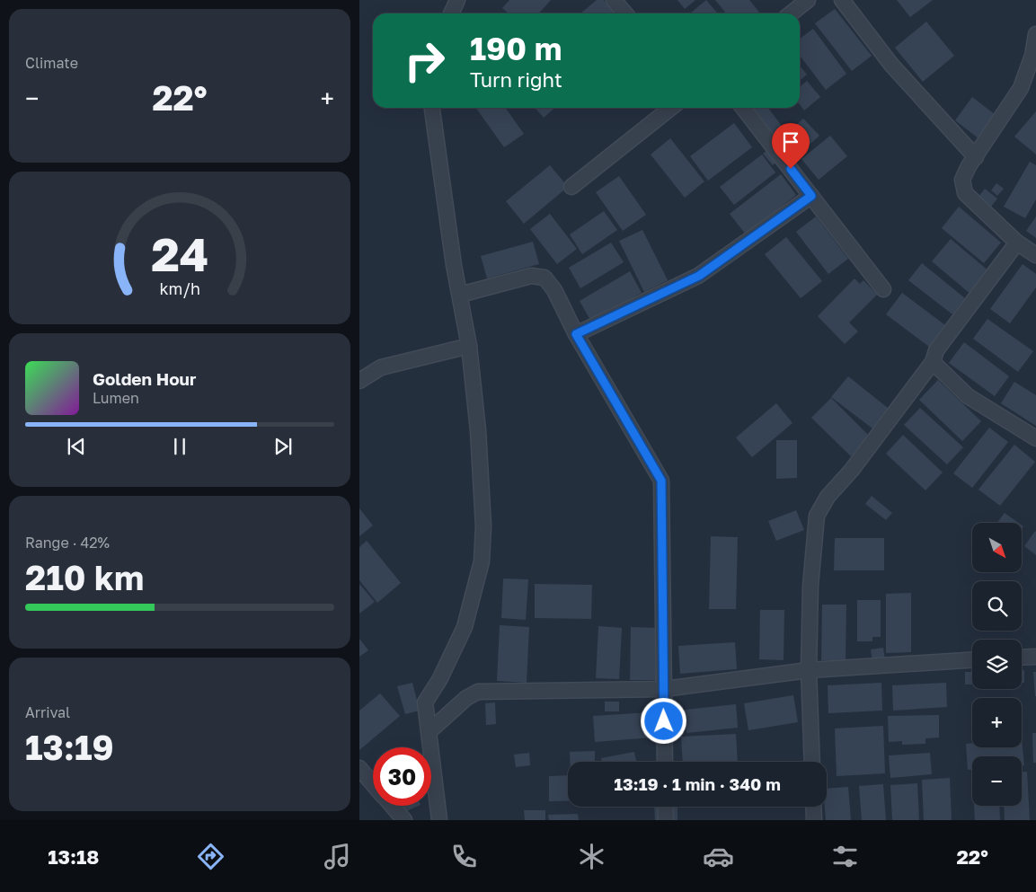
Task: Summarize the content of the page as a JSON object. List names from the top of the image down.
{
  "north": "bottom right",
  "page": {
    "tile": [
      "Climate",
      ["Range · 42%", "210 km"],
      ["Arrival", "13:19"]
    ],
    "turn": ["190 m", "Turn right"],
    "heat": ["−", "22°", "+"],
    "song": ["Golden Hour", "Lumen"],
    "map_buttons": ["+", "−"],
    "limit": "30",
    "trip": "13:19 · 1 min · 340 m",
    "tabs": ["13:18", "22°"],
    "gauge": ["24", "km/h"]
  }
}
